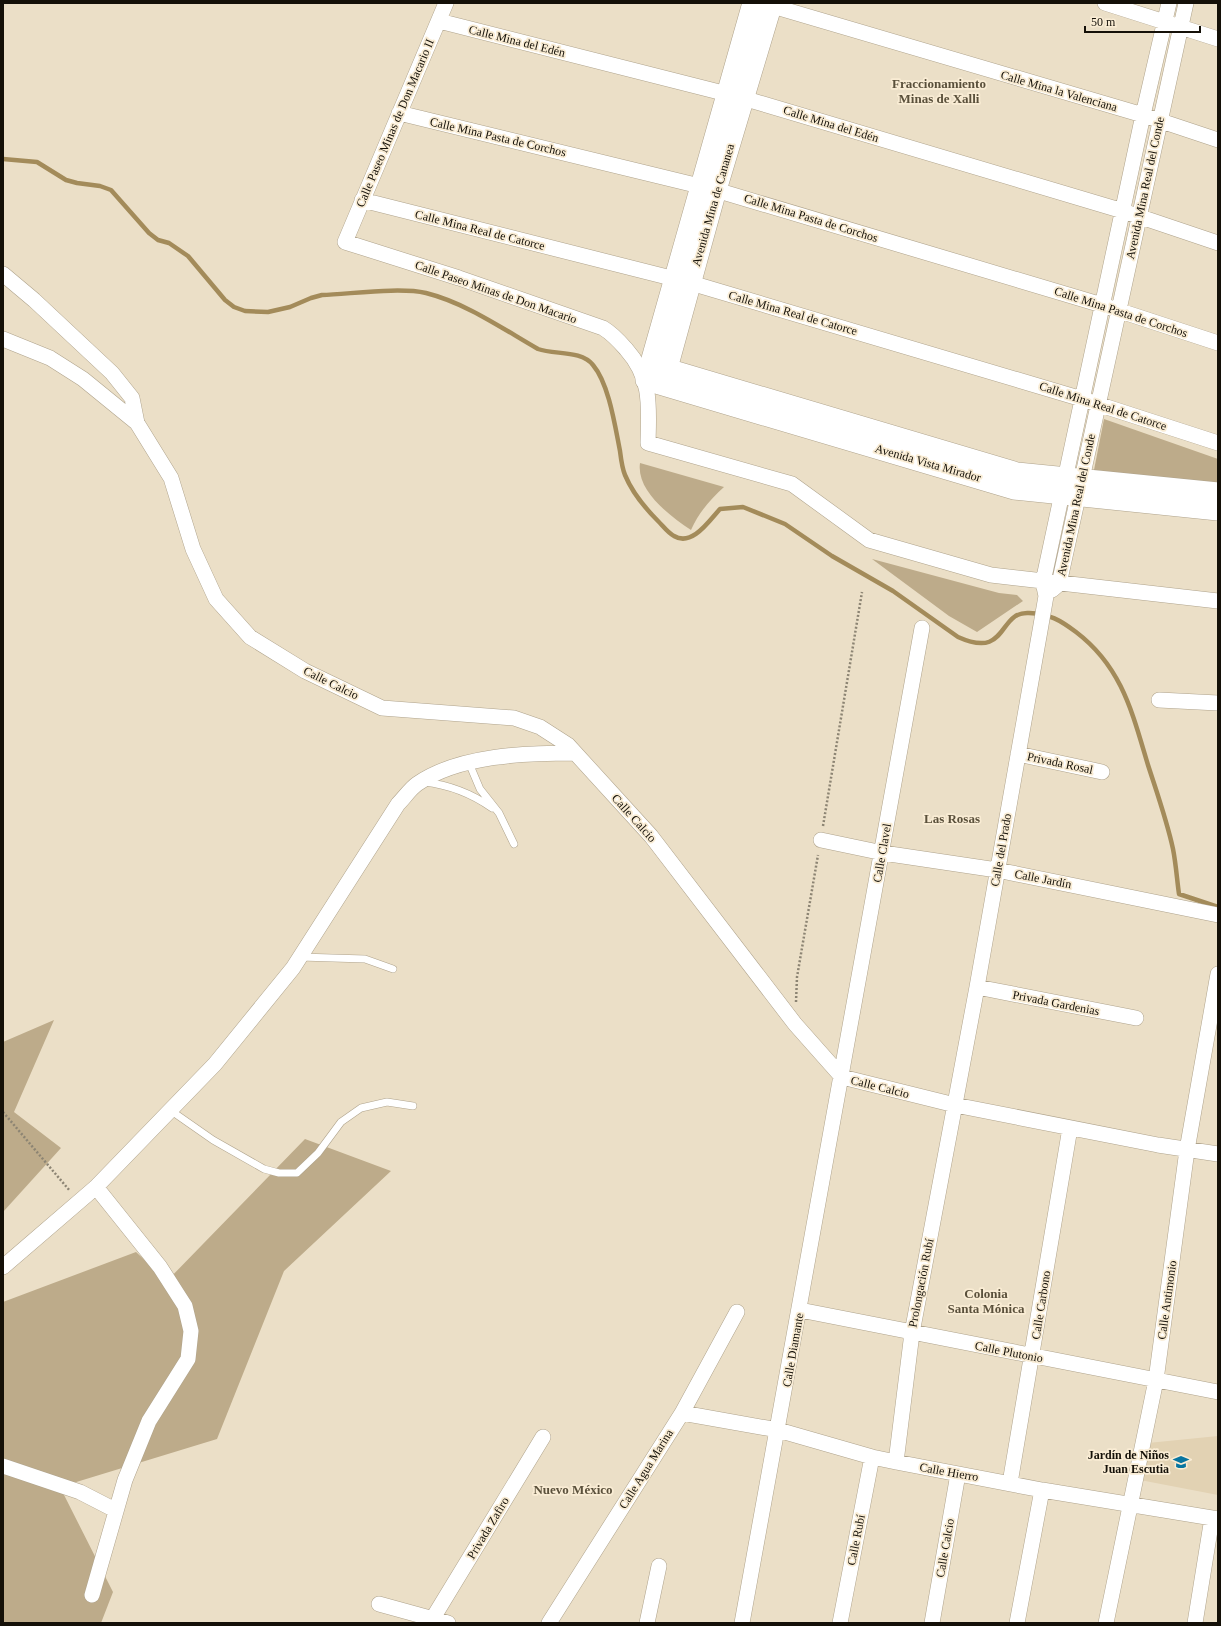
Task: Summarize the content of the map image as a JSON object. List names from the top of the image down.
{
  "streets": {
    "street": [
      "Calle Mina del Edén",
      "Calle Mina la Valenciana",
      "Calle Paseo Minas de Don Macario II",
      "Calle Mina Pasta de Corchos",
      "Avenida Mina Real del Conde",
      "Avenida Mina de Cananea",
      "Calle Mina Real de Catorce",
      "Calle Paseo Minas de Don Macario",
      "Avenida Vista Mirador",
      "Calle Calcio",
      "Privada Rosal",
      "Calle del Prado",
      "Calle Clavel",
      "Calle Jardín",
      "Privada Gardenias",
      "Prolongación Rubí",
      "Calle Antimonio",
      "Calle Carbono",
      "Calle Diamante",
      "Calle Plutonio",
      "Calle Agua Marina",
      "Calle Hierro",
      "Privada Zafiro",
      "Calle Rubí"
    ]
  },
  "crossings": [
    ["Calle Mina del Edén", "Calle Paseo Minas de Don Macario II"],
    ["Calle Mina del Edén", "Avenida Mina Real del Conde"],
    ["Calle Mina del Edén", "Avenida Mina de Cananea"],
    ["Calle Mina la Valenciana", "Avenida Mina Real del Conde"],
    ["Calle Mina la Valenciana", "Avenida Mina de Cananea"],
    ["Calle Paseo Minas de Don Macario II", "Calle Mina Pasta de Corchos"],
    ["Calle Paseo Minas de Don Macario II", "Calle Mina Real de Catorce"],
    ["Calle Paseo Minas de Don Macario II", "Calle Paseo Minas de Don Macario"],
    ["Calle Mina Pasta de Corchos", "Avenida Mina Real del Conde"],
    ["Calle Mina Pasta de Corchos", "Avenida Mina de Cananea"],
    ["Avenida Mina Real del Conde", "Avenida Mina de Cananea"],
    ["Avenida Mina Real del Conde", "Calle Mina Real de Catorce"],
    ["Avenida Mina Real del Conde", "Avenida Vista Mirador"],
    ["Avenida Mina Real del Conde", "Calle del Prado"],
    ["Avenida Mina de Cananea", "Calle Mina Real de Catorce"],
    ["Avenida Mina de Cananea", "Calle Paseo Minas de Don Macario"],
    ["Avenida Mina de Cananea", "Avenida Vista Mirador"],
    ["Avenida Mina de Cananea", "Calle del Prado"],
    ["Calle Paseo Minas de Don Macario", "Avenida Vista Mirador"],
    ["Calle Calcio", "Calle del Prado"],
    ["Calle Calcio", "Calle Clavel"],
    ["Calle Calcio", "Prolongación Rubí"],
    ["Calle Calcio", "Calle Antimonio"],
    ["Calle Calcio", "Calle Carbono"],
    ["Calle Calcio", "Calle Diamante"],
    ["Calle Calcio", "Calle Hierro"],
    ["Privada Rosal", "Calle del Prado"],
    ["Calle del Prado", "Calle Jardín"],
    ["Calle del Prado", "Privada Gardenias"],
    ["Calle del Prado", "Prolongación Rubí"],
    ["Calle Clavel", "Calle Jardín"],
    ["Calle Clavel", "Calle Diamante"],
    ["Prolongación Rubí", "Calle Plutonio"],
    ["Prolongación Rubí", "Calle Hierro"],
    ["Calle Antimonio", "Calle Plutonio"],
    ["Calle Antimonio", "Calle Hierro"],
    ["Calle Carbono", "Calle Plutonio"],
    ["Calle Carbono", "Calle Hierro"],
    ["Calle Diamante", "Calle Plutonio"],
    ["Calle Diamante", "Calle Hierro"],
    ["Calle Agua Marina", "Calle Hierro"],
    ["Calle Hierro", "Calle Rubí"]
  ],
  "districts": [
    "Fraccionamiento Minas de Xalli",
    "Las Rosas",
    "Colonia Santa Mónica",
    "Nuevo México"
  ],
  "places": {
    "school or university": ["Jardín de Niños Juan Escutia"]
  },
  "scale_bar": "50 m"
}
